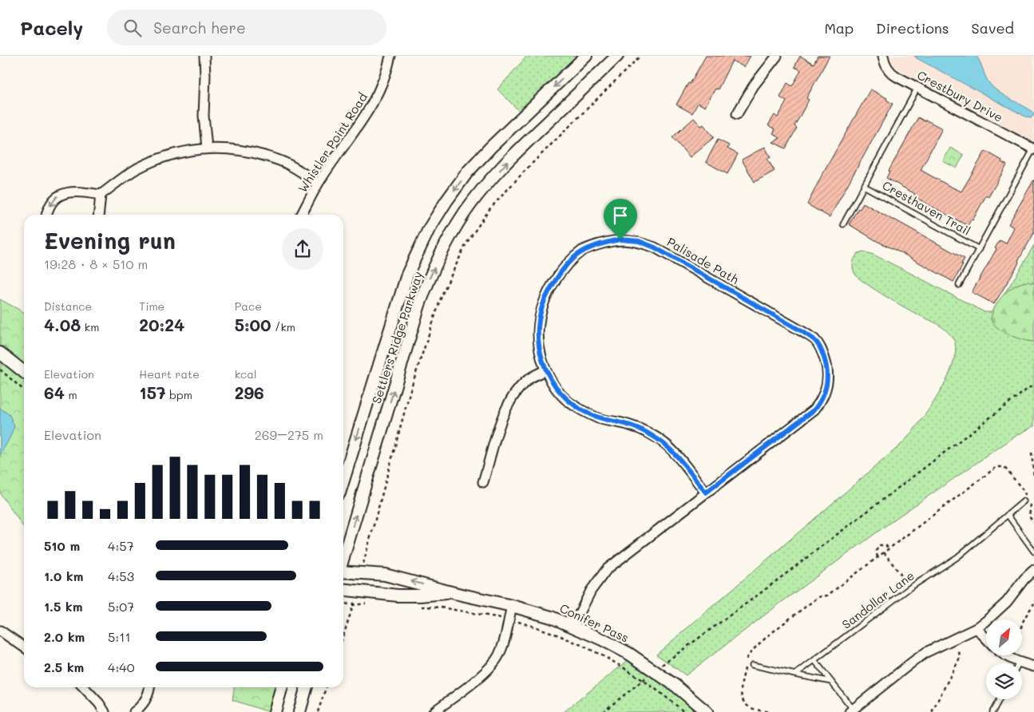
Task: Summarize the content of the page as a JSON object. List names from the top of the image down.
{
  "streets": {
    "street": [
      "Crestbury Drive",
      "Whistler Point Road",
      "Palisade Path",
      "Settlers Ridge Parkway",
      "Conifer Pass"
    ],
    "lane": ["Cresthaven Trail", "Sandollar Lane"]
  },
  "crossings": [
    ["Crestbury Drive", "Cresthaven Trail"],
    ["Palisade Path", "Conifer Pass"]
  ],
  "north": "top right",
  "page": {
    "header": "Pacely",
    "search": "Search here",
    "nav": ["Map", "Directions", "Saved"],
    "heading": ["Evening run", "19:28 · 8 × 510 m"],
    "stats": [
      ["Distance", "4.08 km"],
      ["Time", "20:24"],
      ["Pace", "5:00 /km"],
      ["Elevation", "64 m"],
      ["Heart rate", "157 bpm"],
      ["kcal", "296"]
    ],
    "chart": ["Elevation", "269–275 m"],
    "list": [
      {
        "name": "510 m",
        "note": "4:57"
      },
      {
        "name": "1.0 km",
        "note": "4:53"
      },
      {
        "name": "1.5 km",
        "note": "5:07"
      },
      {
        "name": "2.0 km",
        "note": "5:11"
      },
      {
        "name": "2.5 km",
        "note": "4:40"
      }
    ]
  }
}
